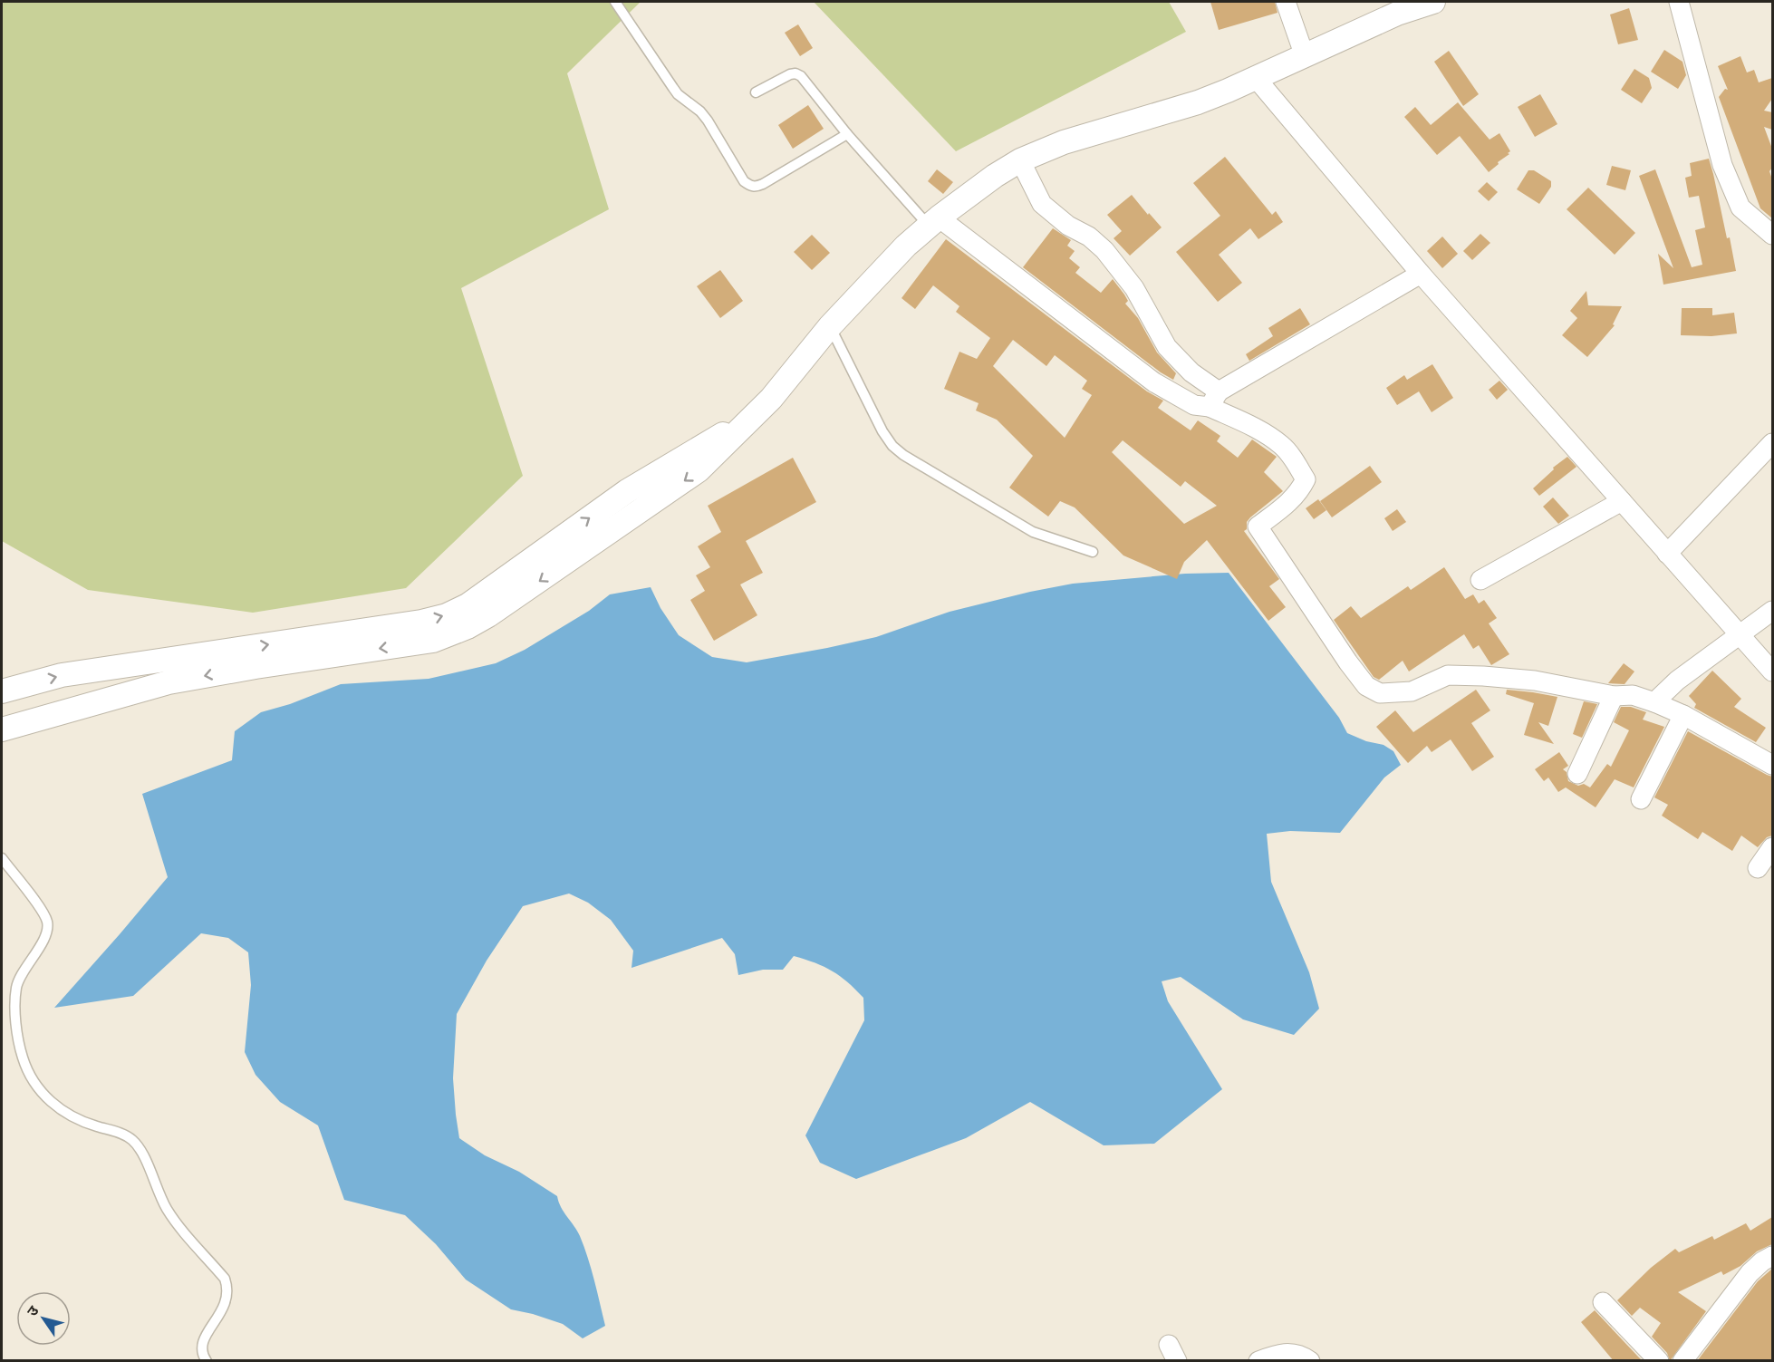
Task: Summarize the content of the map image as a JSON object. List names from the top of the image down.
{
  "north": "top left"
}
